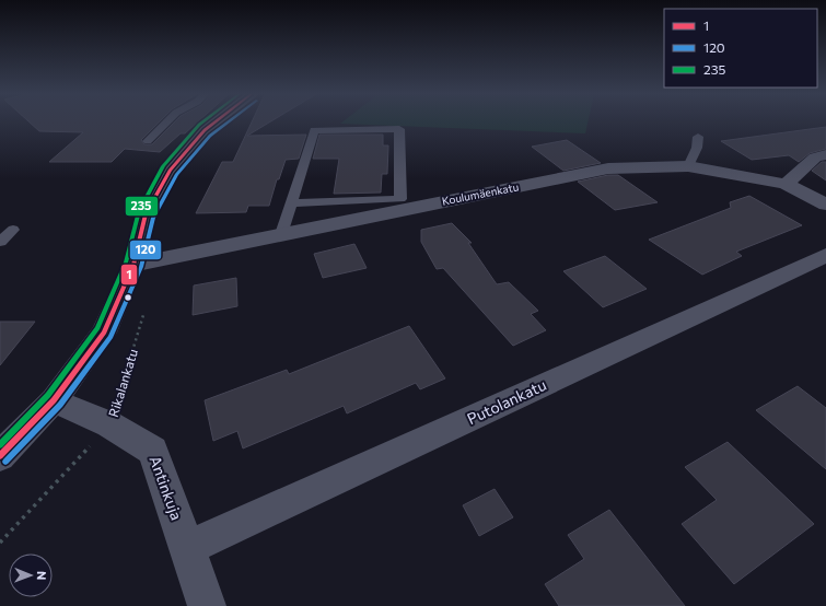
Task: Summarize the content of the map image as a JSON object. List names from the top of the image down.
{
  "streets": {
    "street": ["Koulumäenkatu", "Putolankatu", "Antinkuja"],
    "path": ["Rikalankatu"]
  },
  "crossings": [
    ["Rikalankatu", "Antinkuja"],
    ["Putolankatu", "Antinkuja"]
  ],
  "lines": ["transit line 1", "transit line 120", "transit line 235"],
  "legend": ["1", "120", "235"],
  "north": "right"
}
